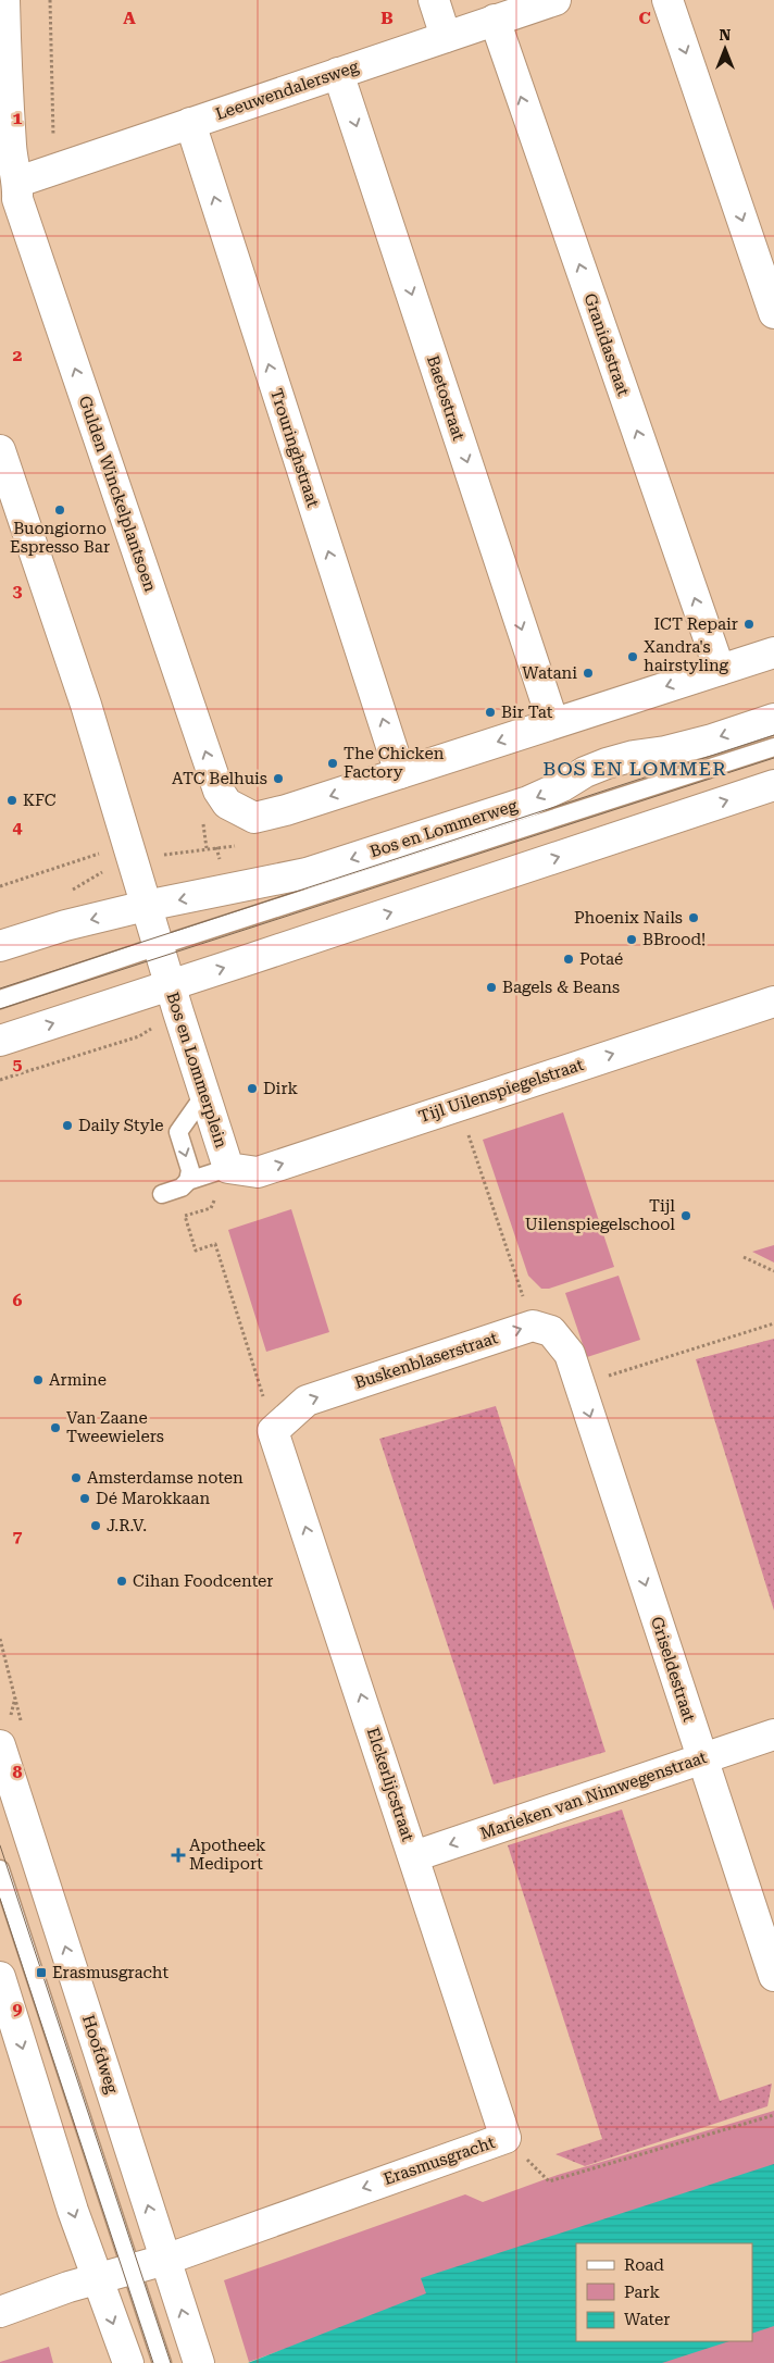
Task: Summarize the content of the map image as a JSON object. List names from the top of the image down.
{
  "streets": {
    "street": [
      "Leeuwendalersweg",
      "Granidastraat",
      "Baetostraat",
      "Trouringhstraat",
      "Gulden Winckelplantsoen",
      "Bos en Lommerweg",
      "Bos en Lommerplein",
      "Tijl Uilenspiegelstraat",
      "Buskenblaserstraat",
      "Griseldestraat",
      "Elckerlijcstraat",
      "Marieken van Nimwegenstraat",
      "Hoofdweg",
      "Erasmusgracht"
    ]
  },
  "crossings": [
    ["Leeuwendalersweg", "Granidastraat"],
    ["Leeuwendalersweg", "Baetostraat"],
    ["Leeuwendalersweg", "Trouringhstraat"],
    ["Leeuwendalersweg", "Gulden Winckelplantsoen"],
    ["Trouringhstraat", "Gulden Winckelplantsoen"],
    ["Bos en Lommerplein", "Tijl Uilenspiegelstraat"],
    ["Buskenblaserstraat", "Elckerlijcstraat"],
    ["Griseldestraat", "Marieken van Nimwegenstraat"],
    ["Elckerlijcstraat", "Marieken van Nimwegenstraat"],
    ["Elckerlijcstraat", "Erasmusgracht"],
    ["Hoofdweg", "Erasmusgracht"]
  ],
  "one_way": [
    "Baetostraat",
    "Trouringhstraat",
    "Buskenblaserstraat",
    "Griseldestraat",
    "Elckerlijcstraat",
    "Marieken van Nimwegenstraat",
    "Erasmusgracht"
  ],
  "districts": ["BOS EN LOMMER"],
  "places": {
    "other": [
      "Buongiorno Espresso Bar",
      "ICT Repair",
      "Xandra's hairstyling",
      "Watani",
      "Bir Tat",
      "The Chicken Factory",
      "ATC Belhuis",
      "KFC",
      "Phoenix Nails",
      "BBrood!",
      "Potaé",
      "Bagels & Beans",
      "Dirk",
      "Daily Style",
      "Tijl Uilenspiegelschool",
      "Armine",
      "Van Zaane Tweewielers",
      "Amsterdamse noten",
      "Dé Marokkaan",
      "J.R.V.",
      "Cihan Foodcenter"
    ],
    "health": ["Apotheek Mediport"],
    "transit": ["Erasmusgracht"]
  },
  "legend": ["Road", "Park", "Water"],
  "north": "top",
  "grid": {
    "columns": ["A", "B", "C"],
    "rows": [
      "1",
      "2",
      "3",
      "4",
      "5",
      "6",
      "7",
      "8",
      "9"
    ]
  }
}
